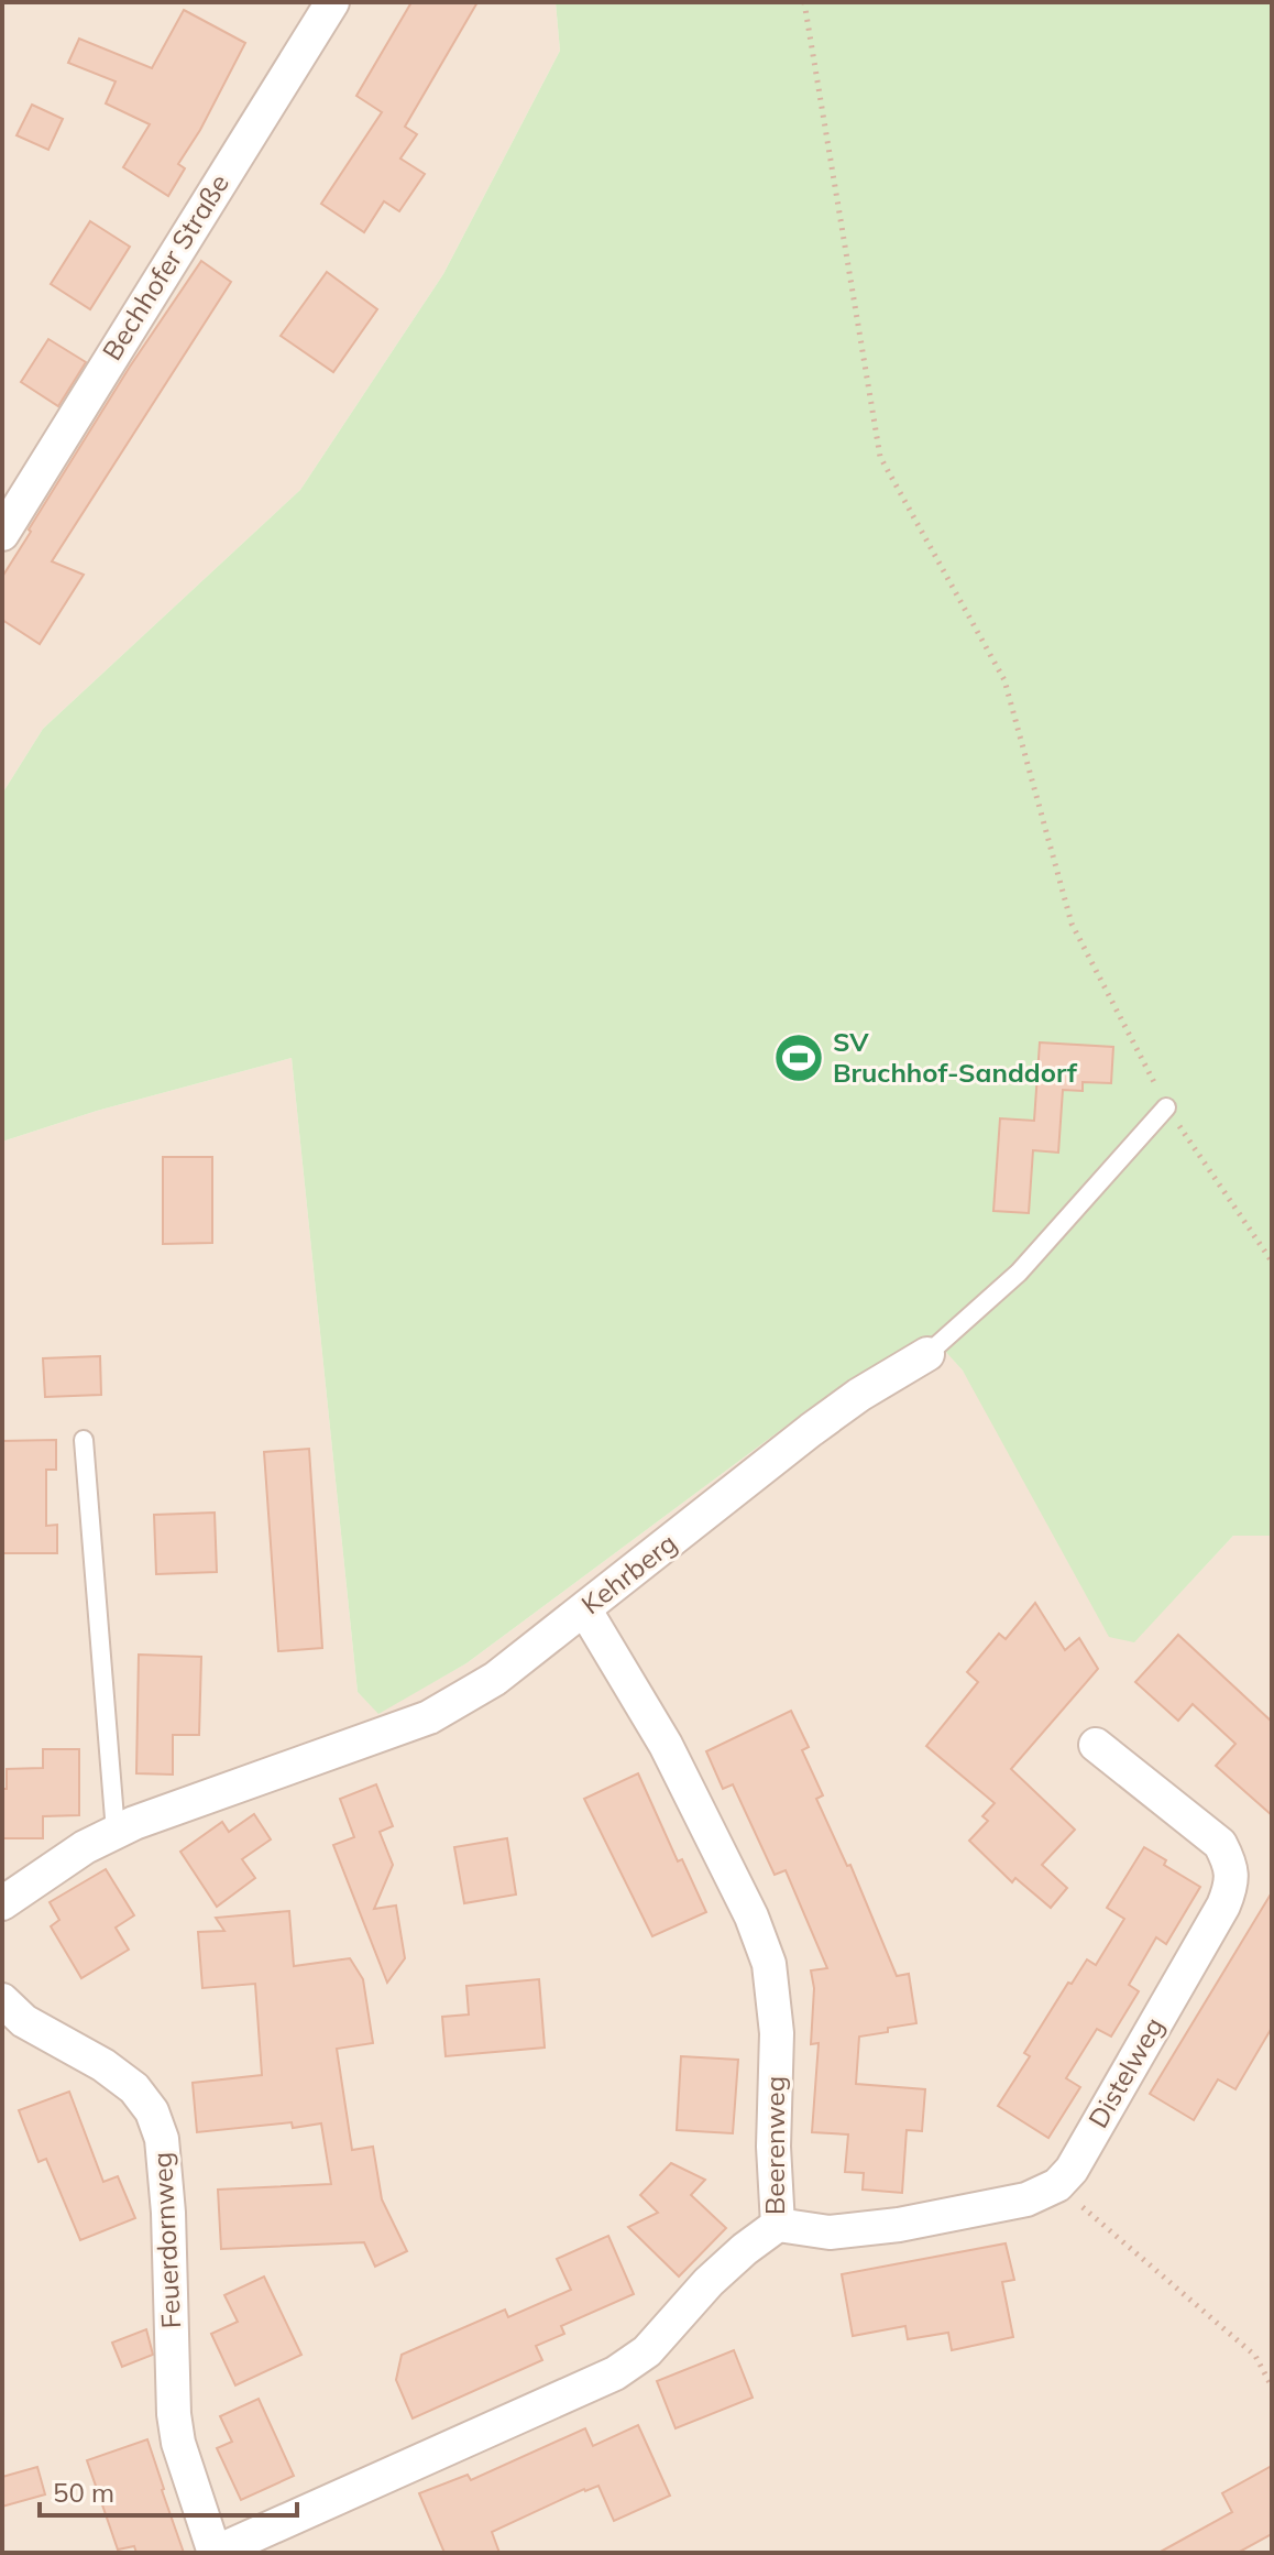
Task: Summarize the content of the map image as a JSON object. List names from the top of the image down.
{
  "streets": {
    "street": [
      "Bechhofer Straße",
      "Kehrberg",
      "Distelweg",
      "Beerenweg",
      "Feuerdornweg"
    ]
  },
  "crossings": [
    ["Kehrberg", "Beerenweg"],
    ["Beerenweg", "Feuerdornweg"]
  ],
  "places": {
    "sports": ["SV Bruchhof-Sanddorf"]
  },
  "scale_bar": "50 m"
}
